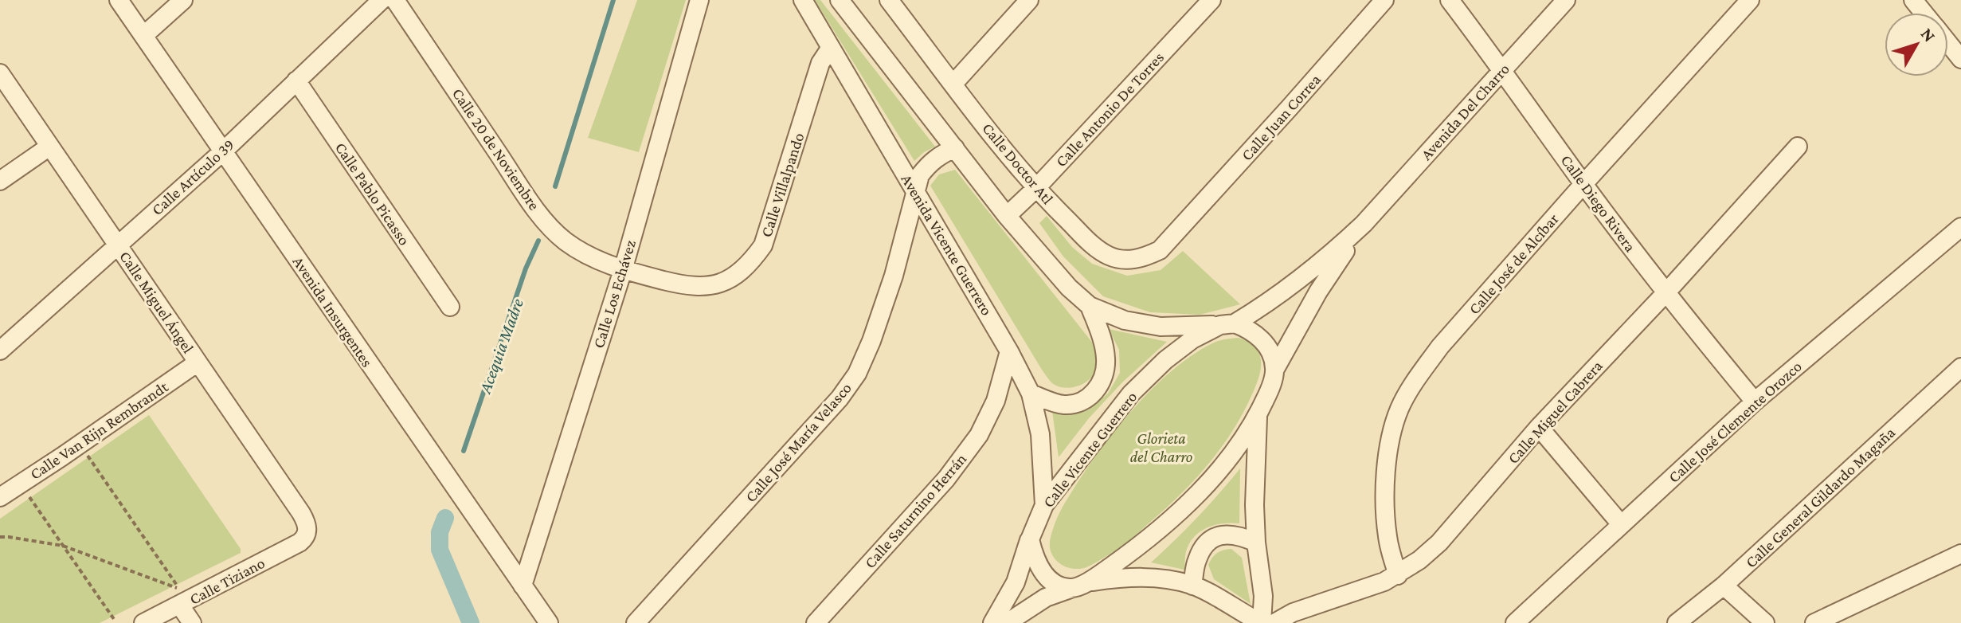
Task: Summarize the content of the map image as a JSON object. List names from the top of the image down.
{
  "streets": {
    "street": [
      "Calle Antonio De Torres",
      "Avenida Del Charro",
      "Calle Juan Correa",
      "Calle 20 de Noviembre",
      "Calle Doctor Atl",
      "Calle Artículo 39",
      "Calle Villalpando",
      "Calle Pablo Picasso",
      "Calle Diego Rivera",
      "Avenida Vicente Guerrero",
      "Calle José de Alcíbar",
      "Calle Los Echávez",
      "Calle Miguel Ángel",
      "Avenida Insurgentes",
      "Calle Miguel Cabrera",
      "Calle José Clemente Orozco",
      "Calle Van Rijn Rembrandt",
      "Calle José María Velasco",
      "Calle Vicente Guerrero",
      "Calle General Gildardo Magaña",
      "Calle Saturnino Herrán",
      "Calle Tiziano"
    ]
  },
  "crossings": [
    ["Calle Antonio De Torres", "Calle Doctor Atl"],
    ["Avenida Del Charro", "Calle Diego Rivera"],
    ["Avenida Del Charro", "Calle Vicente Guerrero"],
    ["Calle Juan Correa", "Calle Doctor Atl"],
    ["Calle 20 de Noviembre", "Calle Villalpando"],
    ["Calle 20 de Noviembre", "Calle Los Echávez"],
    ["Calle Artículo 39", "Calle Pablo Picasso"],
    ["Calle Artículo 39", "Calle Miguel Ángel"],
    ["Calle Artículo 39", "Avenida Insurgentes"],
    ["Calle Villalpando", "Avenida Vicente Guerrero"],
    ["Calle Villalpando", "Calle Los Echávez"],
    ["Calle Diego Rivera", "Calle José de Alcíbar"],
    ["Calle Diego Rivera", "Calle Miguel Cabrera"],
    ["Calle Diego Rivera", "Calle José Clemente Orozco"],
    ["Avenida Vicente Guerrero", "Calle José María Velasco"],
    ["Avenida Vicente Guerrero", "Calle Vicente Guerrero"],
    ["Avenida Vicente Guerrero", "Calle Saturnino Herrán"],
    ["Calle José de Alcíbar", "Calle Miguel Cabrera"],
    ["Calle Los Echávez", "Avenida Insurgentes"],
    ["Calle Miguel Ángel", "Calle Van Rijn Rembrandt"],
    ["Calle Miguel Ángel", "Calle Tiziano"]
  ],
  "water": ["Acequia Madre"],
  "parks": ["Glorieta del Charro"],
  "north": "top right"
}
